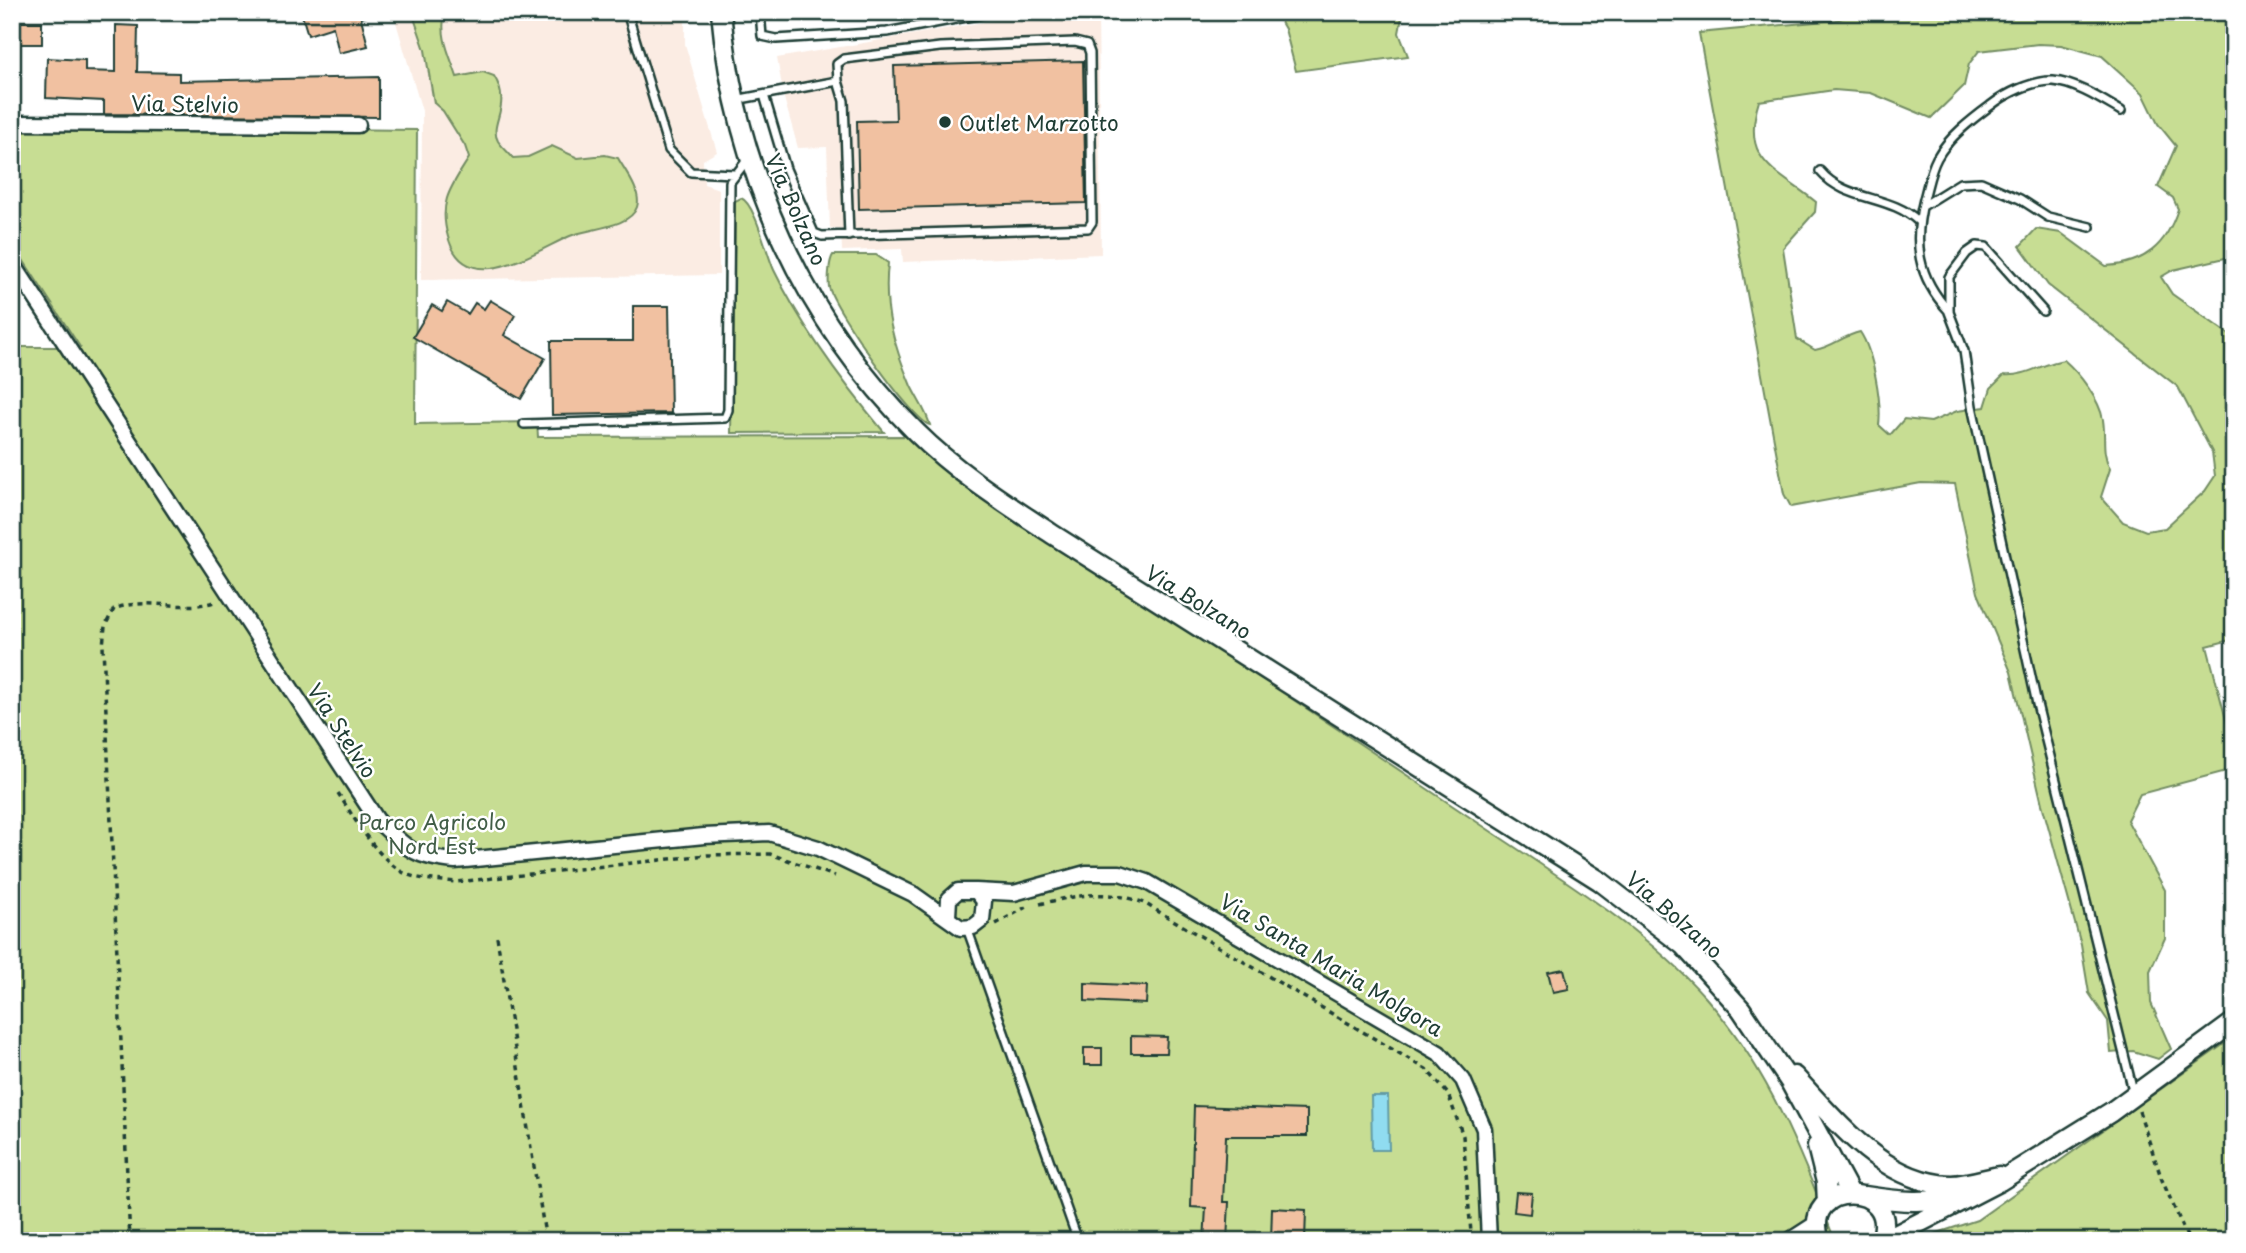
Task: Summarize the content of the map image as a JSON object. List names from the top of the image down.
{
  "streets": {
    "street": ["Via Stelvio", "Via Bolzano", "Via Santa Maria Molgora"]
  },
  "parks": ["Parco Agricolo Nord Est"],
  "places": ["Outlet Marzotto"]
}
